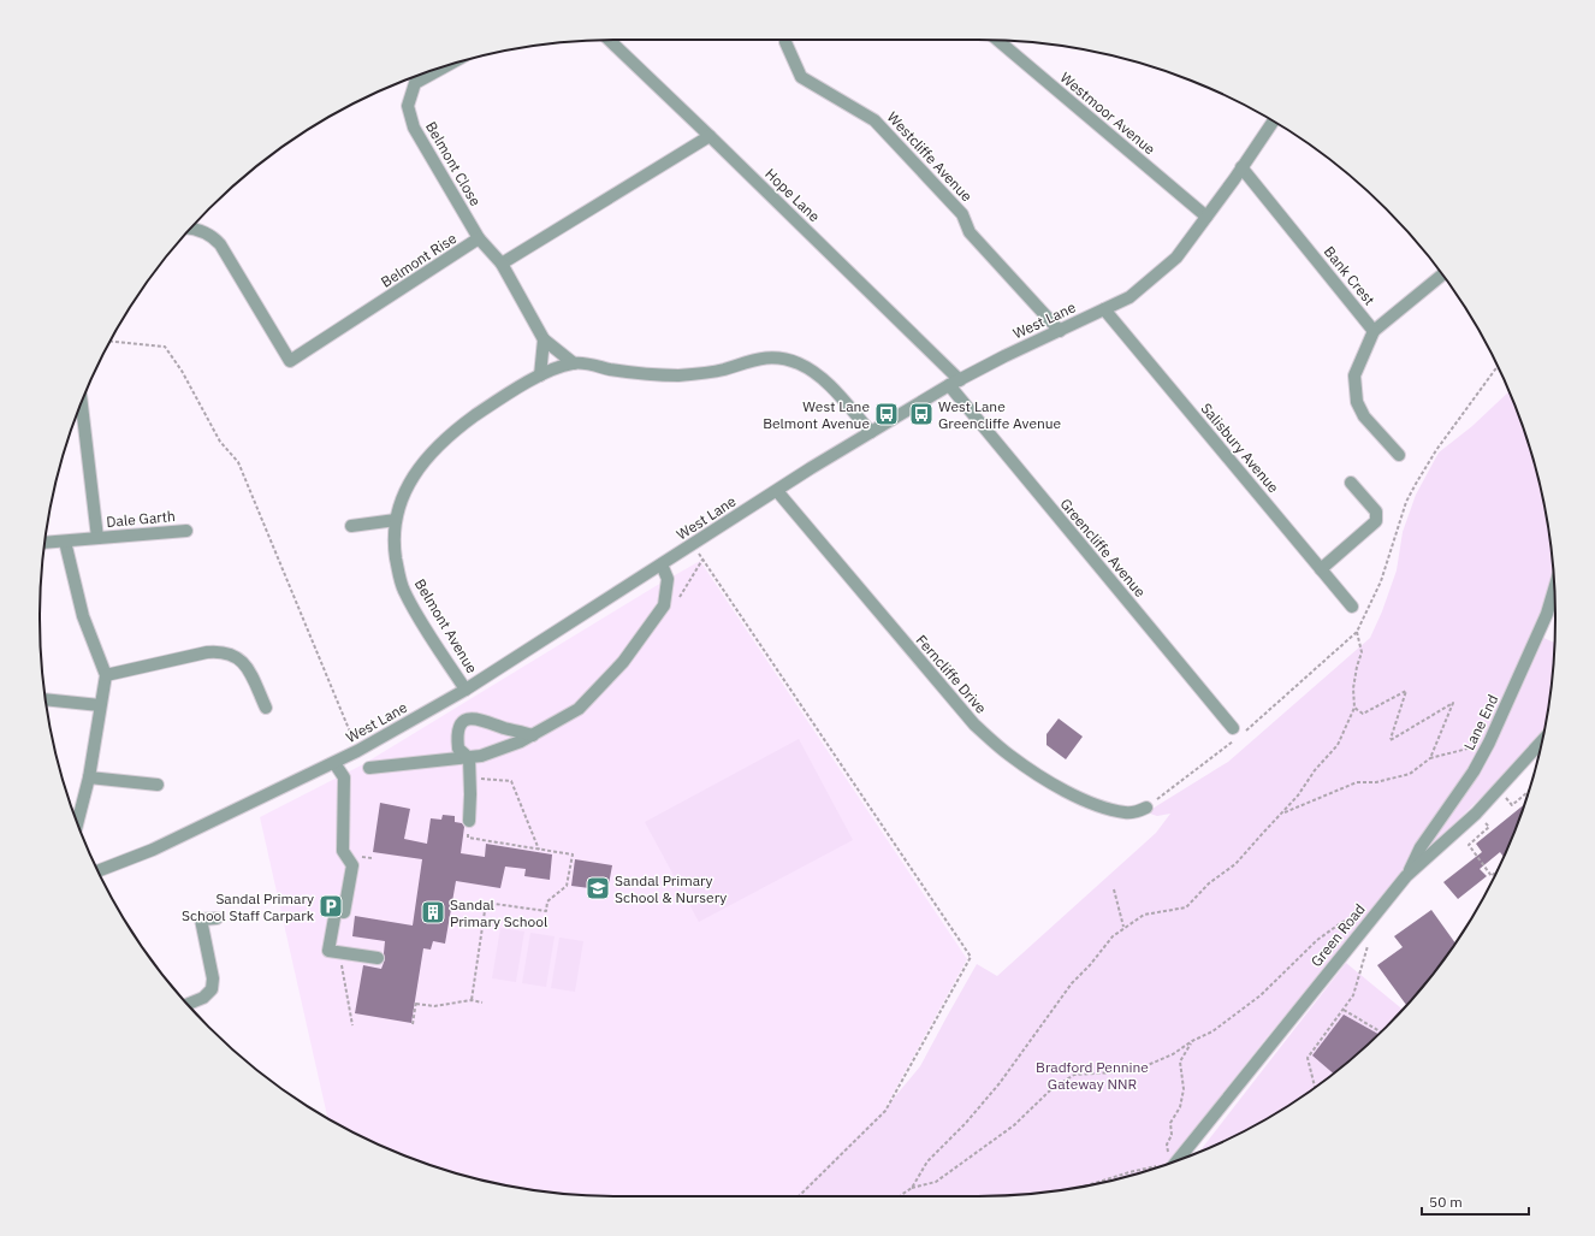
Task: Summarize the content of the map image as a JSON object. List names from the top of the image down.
{
  "streets": {
    "street": [
      "Westmoor Avenue",
      "Westcliffe Avenue",
      "Belmont Close",
      "Hope Lane",
      "Belmont Rise",
      "Bank Crest",
      "West Lane",
      "Salisbury Avenue",
      "Dale Garth",
      "Greencliffe Avenue",
      "Belmont Avenue",
      "Ferncliffe Drive",
      "Lane End",
      "Green Road"
    ]
  },
  "crossings": [
    ["Westmoor Avenue", "West Lane"],
    ["Westcliffe Avenue", "West Lane"],
    ["Belmont Close", "Belmont Rise"],
    ["Hope Lane", "West Lane"],
    ["Hope Lane", "Greencliffe Avenue"],
    ["Bank Crest", "West Lane"],
    ["West Lane", "Salisbury Avenue"],
    ["West Lane", "Greencliffe Avenue"],
    ["West Lane", "Belmont Avenue"],
    ["West Lane", "Ferncliffe Drive"],
    ["Lane End", "Green Road"]
  ],
  "parks": ["Bradford Pennine Gateway NNR"],
  "places": {
    "bus stop": ["West Lane Belmont Avenue", "West Lane Greencliffe Avenue"],
    "school or university": ["Sandal Primary School & Nursery"],
    "parking": ["Sandal Primary School Staff Carpark"],
    "building": ["Sandal Primary School"]
  },
  "scale_bar": "50 m"
}
